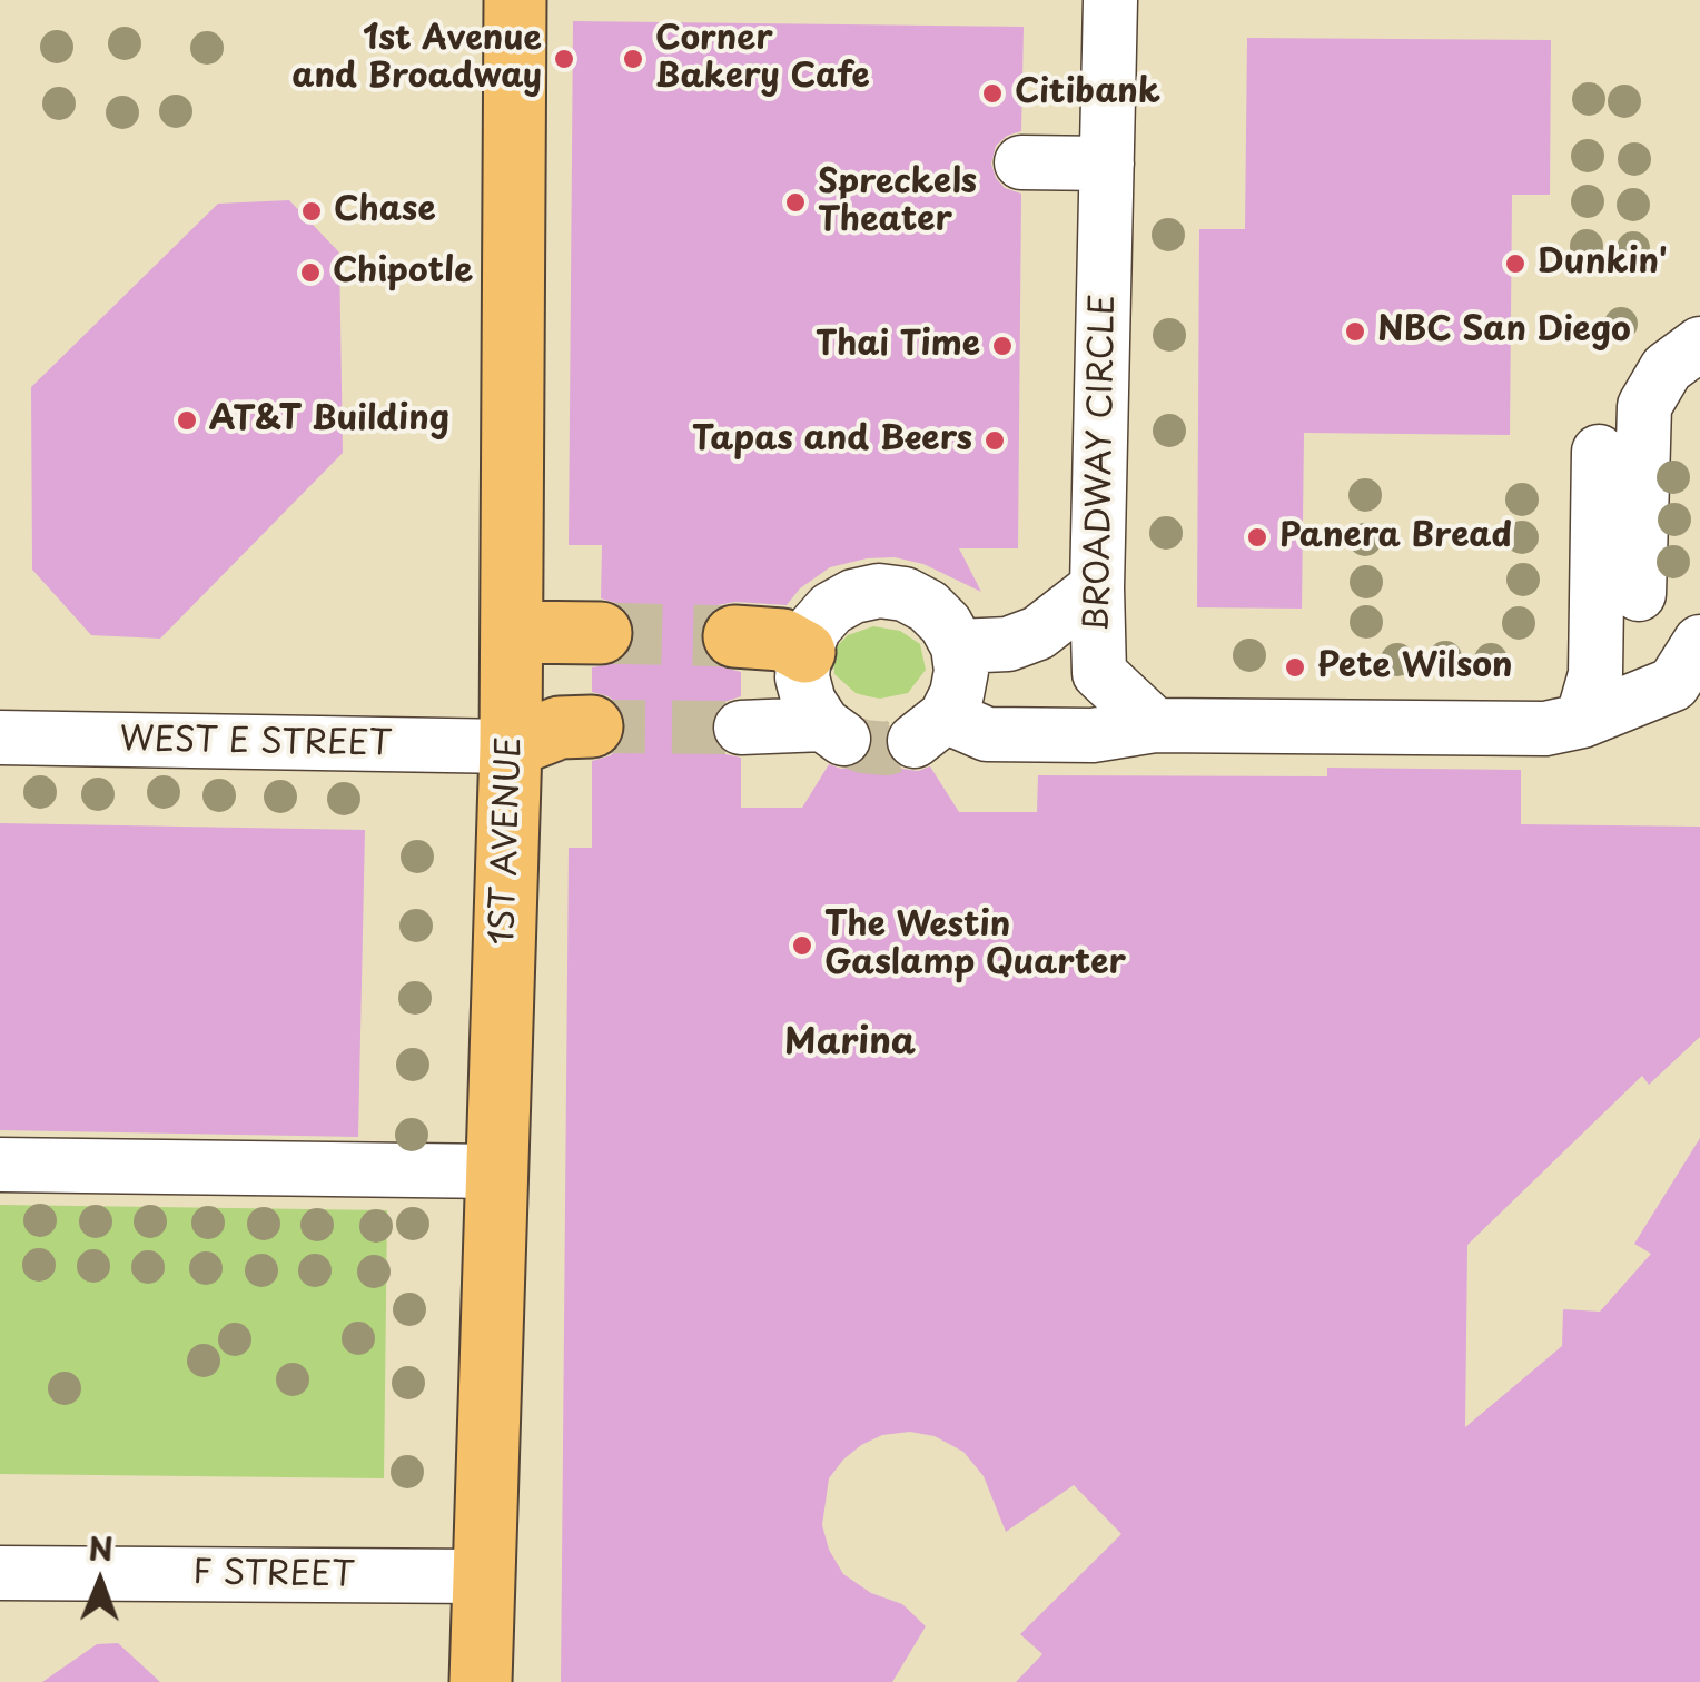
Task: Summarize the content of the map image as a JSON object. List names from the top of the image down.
{
  "streets": {
    "main road": ["1ST AVENUE"],
    "street": ["BROADWAY CIRCLE", "WEST E STREET", "F STREET"]
  },
  "crossings": [
    ["WEST E STREET", "1ST AVENUE"],
    ["1ST AVENUE", "F STREET"]
  ],
  "districts": ["Marina"],
  "places": [
    "1st Avenue and Broadway",
    "Corner Bakery Cafe",
    "Citibank",
    "Spreckels Theater",
    "Chase",
    "Dunkin'",
    "Chipotle",
    "NBC San Diego",
    "Thai Time",
    "AT&T Building",
    "Tapas and Beers",
    "Panera Bread",
    "Pete Wilson",
    "The Westin Gaslamp Quarter"
  ],
  "north": "top"
}
